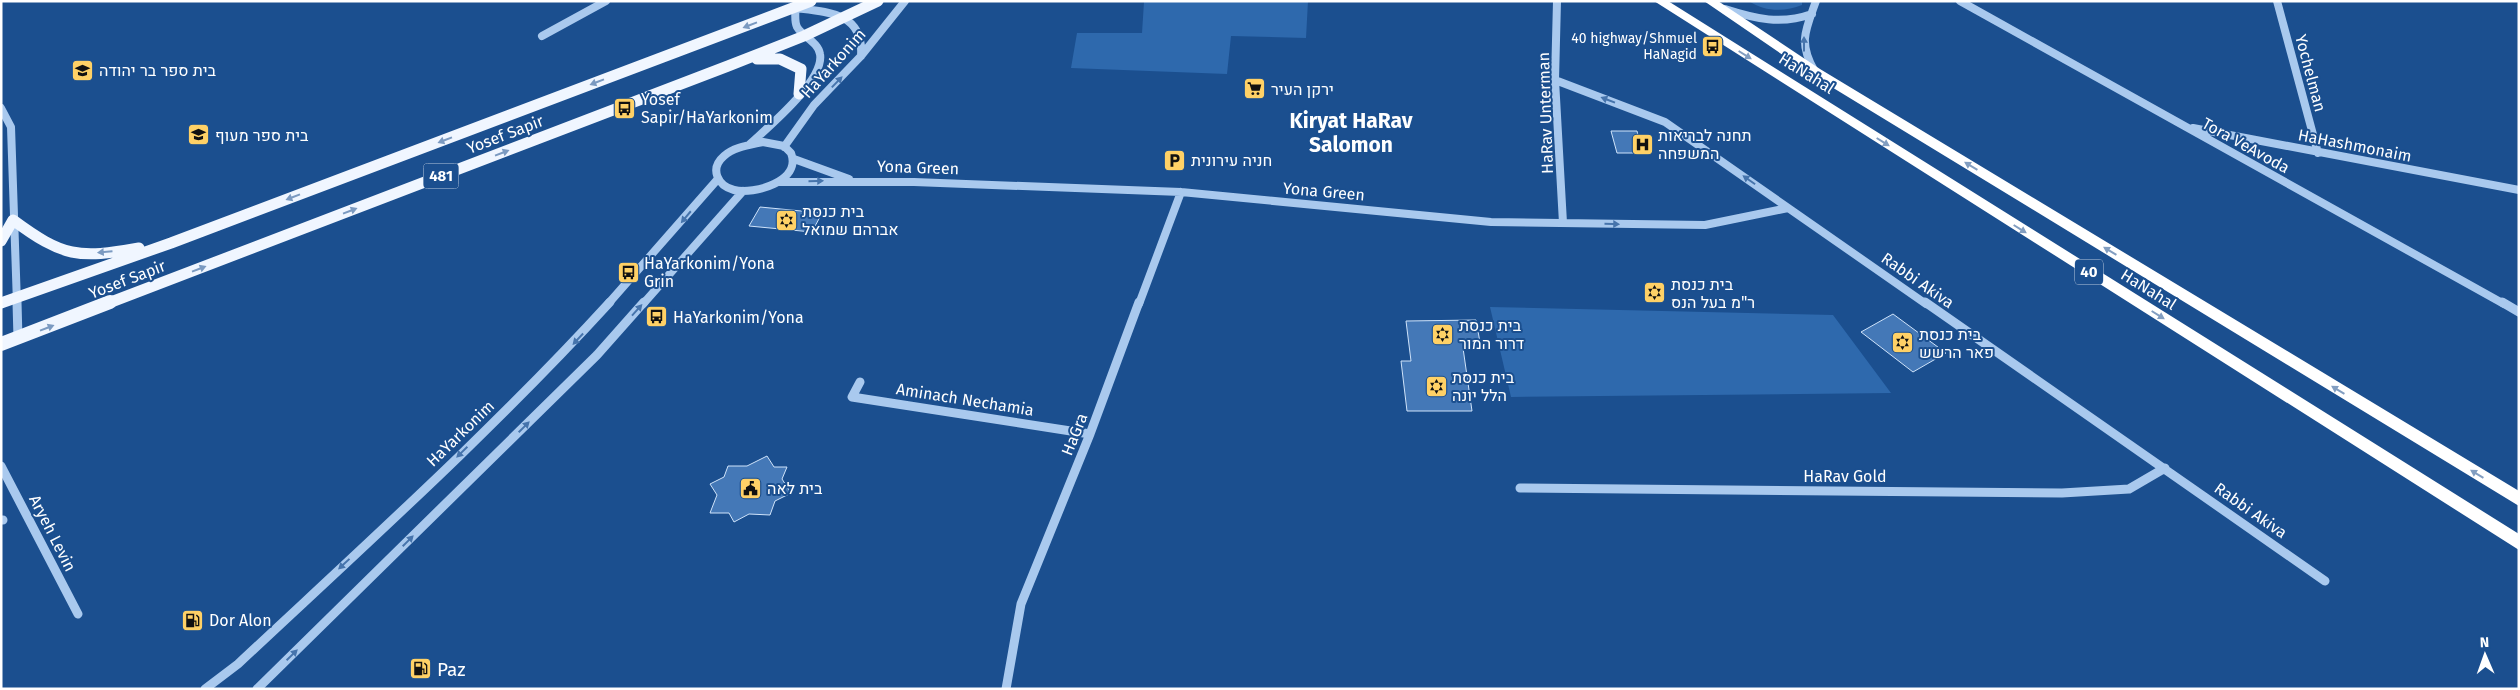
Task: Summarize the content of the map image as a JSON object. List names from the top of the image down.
{
  "streets": {
    "highway": ["HaNahal", "40"],
    "main road": ["Yosef Sapir", "481"],
    "street": [
      "HaYarkonim",
      "Yochelman",
      "HaRav Unterman",
      "Tora VeAvoda",
      "HaHashmonaim",
      "Yona Green",
      "Rabbi Akiva",
      "Aminach Nechamia",
      "HaGra",
      "HaRav Gold",
      "Aryeh Levin"
    ]
  },
  "crossings": [
    ["HaYarkonim", "Yosef Sapir"],
    ["HaYarkonim", "Yona Green"],
    ["HaYarkonim", "481"],
    ["Yochelman", "HaHashmonaim"],
    ["HaRav Unterman", "Yona Green"],
    ["HaRav Unterman", "Rabbi Akiva"],
    ["Yosef Sapir", "481"],
    ["Tora VeAvoda", "HaHashmonaim"],
    ["Yona Green", "Rabbi Akiva"],
    ["Yona Green", "HaGra"],
    ["Rabbi Akiva", "HaRav Gold"],
    ["Aminach Nechamia", "HaGra"]
  ],
  "districts": ["Kiryat HaRav Salomon"],
  "places": {
    "bus stop": [
      "40 highway/Shmuel HaNagid",
      "Yosef Sapir/HaYarkonim",
      "HaYarkonim/Yona Grin",
      "HaYarkonim/Yona"
    ],
    "school or university": ["בית ספר בר יהודה", "בית ספר מעוף"],
    "supermarket": ["ירקן העיר"],
    "hospital": ["תחנה לבריאות המשפחה"],
    "parking": ["חניה עירונית"],
    "synagogue": [
      "בית כנסת אברהם שמואל",
      "בית כנסת ר\"מ בעל הנס",
      "בית כנסת דרור המור",
      "בית כנסת פאר הרשש",
      "בית כנסת הלל יונה"
    ],
    "public building": ["בית לאה"],
    "fuel station": ["Dor Alon", "Paz"]
  },
  "north": "top"
}
